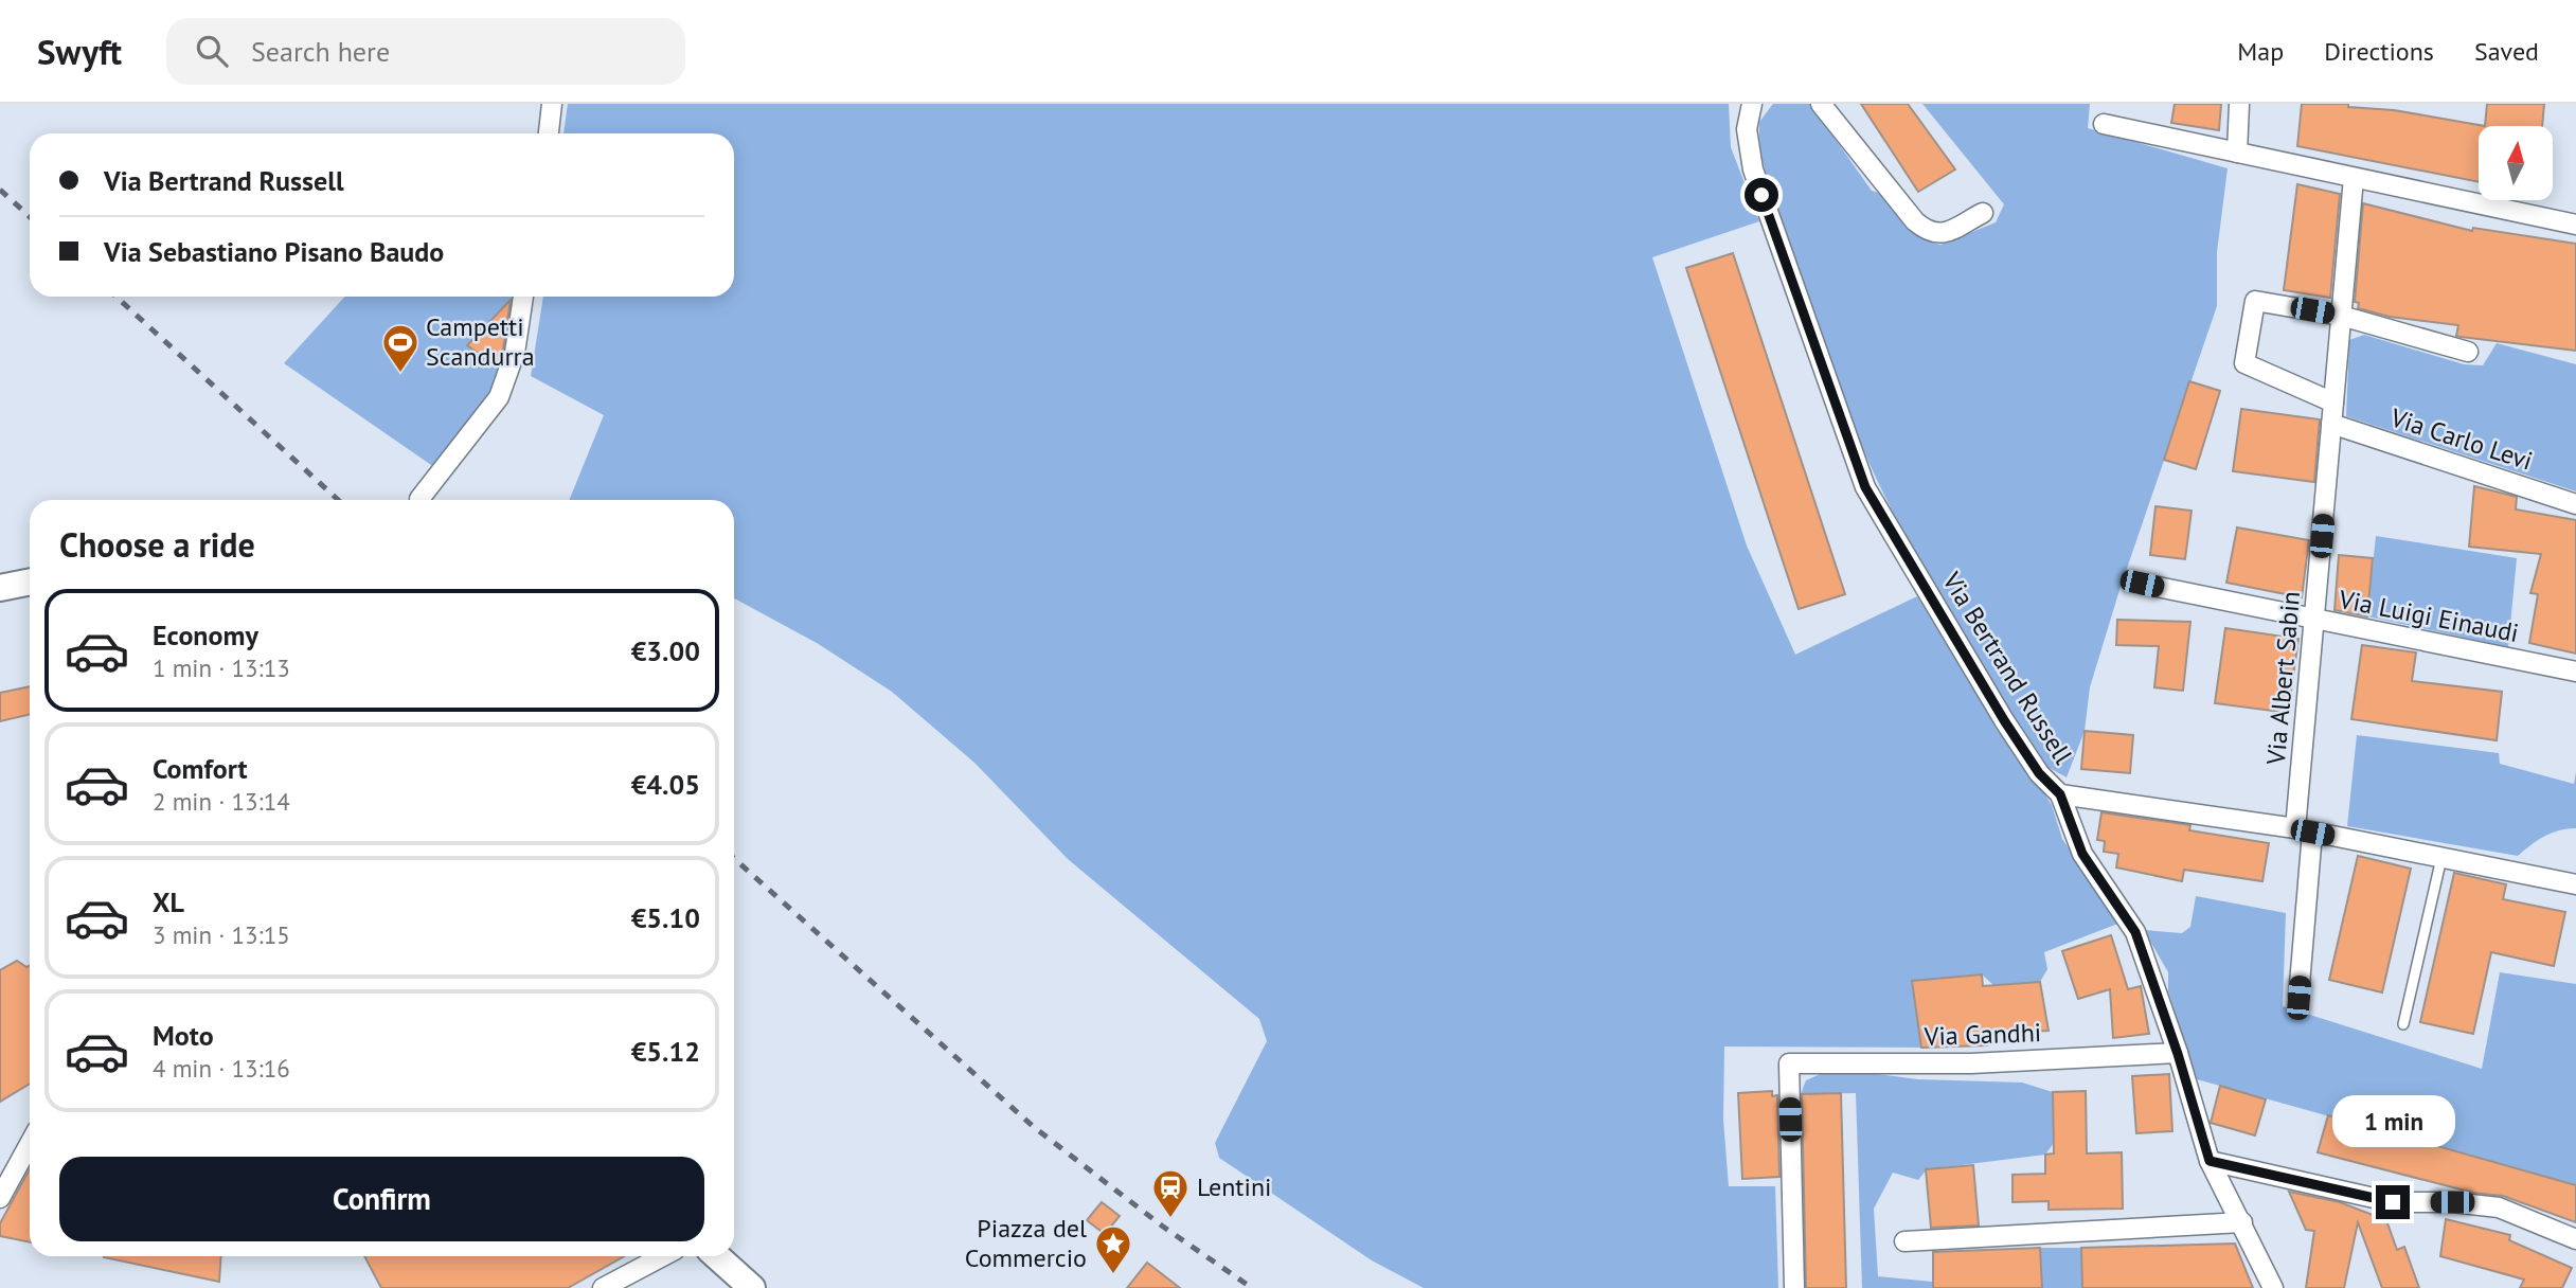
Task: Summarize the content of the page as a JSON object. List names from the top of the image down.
{
  "streets": {
    "street": [
      "Via Carlo Levi",
      "Via Luigi Einaudi",
      "Via Bertrand Russell",
      "Via Albert Sabin",
      "Via Gandhi"
    ]
  },
  "crossings": [
    ["Via Carlo Levi", "Via Albert Sabin"],
    ["Via Luigi Einaudi", "Via Albert Sabin"],
    ["Via Bertrand Russell", "Via Gandhi"]
  ],
  "places": {
    "sports": ["Campetti Scandurra"],
    "station": ["Lentini"],
    "place": ["Piazza del Commercio"]
  },
  "north": "top",
  "page": {
    "header": "Swyft",
    "search": "Search here",
    "nav": ["Map", "Directions", "Saved"],
    "banner": ["Via Bertrand Russell", "Via Sebastiano Pisano Baudo"],
    "heading": "Choose a ride",
    "list": [
      {
        "name": "Economy",
        "note": "1 min · 13:13",
        "value": "€3.00"
      },
      {
        "name": "Comfort",
        "note": "2 min · 13:14",
        "value": "€4.05"
      },
      {
        "name": "XL",
        "note": "3 min · 13:15",
        "value": "€5.10"
      },
      {
        "name": "Moto",
        "note": "4 min · 13:16",
        "value": "€5.12"
      }
    ],
    "bubble": "1 min",
    "buttons": "Confirm"
  }
}
